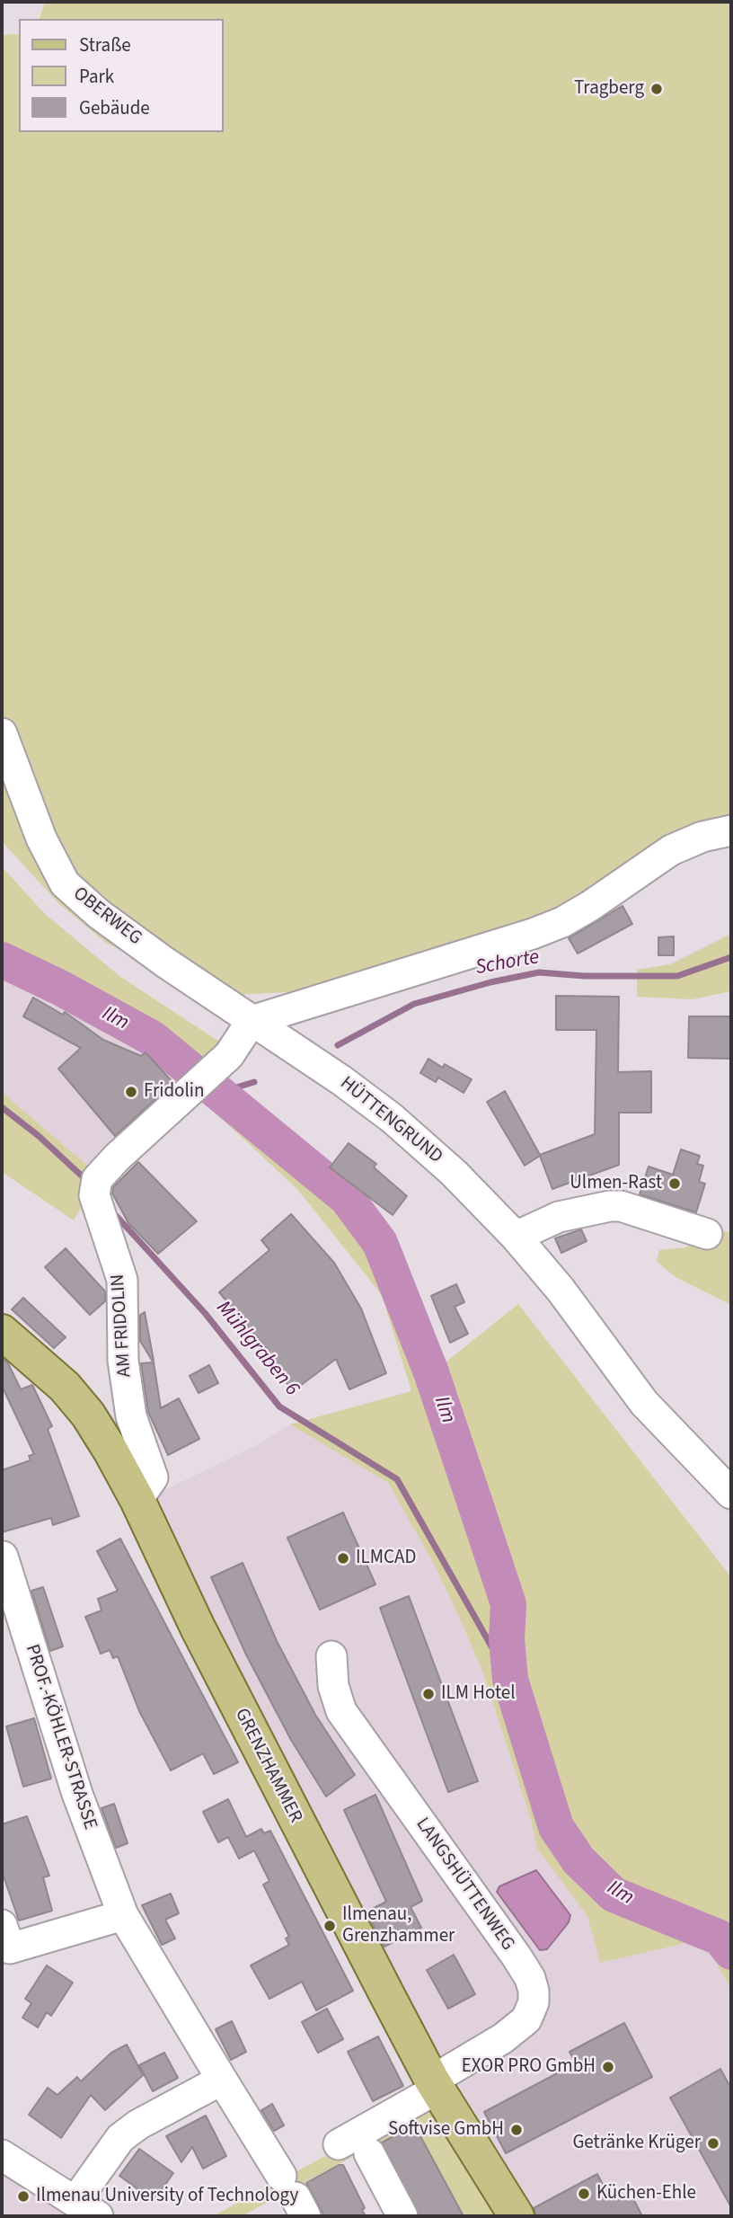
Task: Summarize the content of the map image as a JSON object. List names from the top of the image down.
{
  "streets": {
    "main road": ["GRENZHAMMER"],
    "street": [
      "OBERWEG",
      "HÜTTENGRUND",
      "AM FRIDOLIN",
      "PROF.-KÖHLER-STRASSE",
      "LANGSHÜTTENWEG"
    ]
  },
  "crossings": [
    ["OBERWEG", "HÜTTENGRUND"],
    ["OBERWEG", "AM FRIDOLIN"],
    ["HÜTTENGRUND", "AM FRIDOLIN"],
    ["AM FRIDOLIN", "GRENZHAMMER"],
    ["GRENZHAMMER", "LANGSHÜTTENWEG"]
  ],
  "water": ["Schorte", "Ilm", "Mühlgraben 6"],
  "places": [
    "Tragberg",
    "Fridolin",
    "Ulmen-Rast",
    "ILMCAD",
    "ILM Hotel",
    "Ilmenau, Grenzhammer",
    "EXOR PRO GmbH",
    "Softvise GmbH",
    "Getränke Krüger",
    "Küchen-Ehle",
    "Ilmenau University of Technology"
  ],
  "legend": ["Straße", "Park", "Gebäude"]
}
